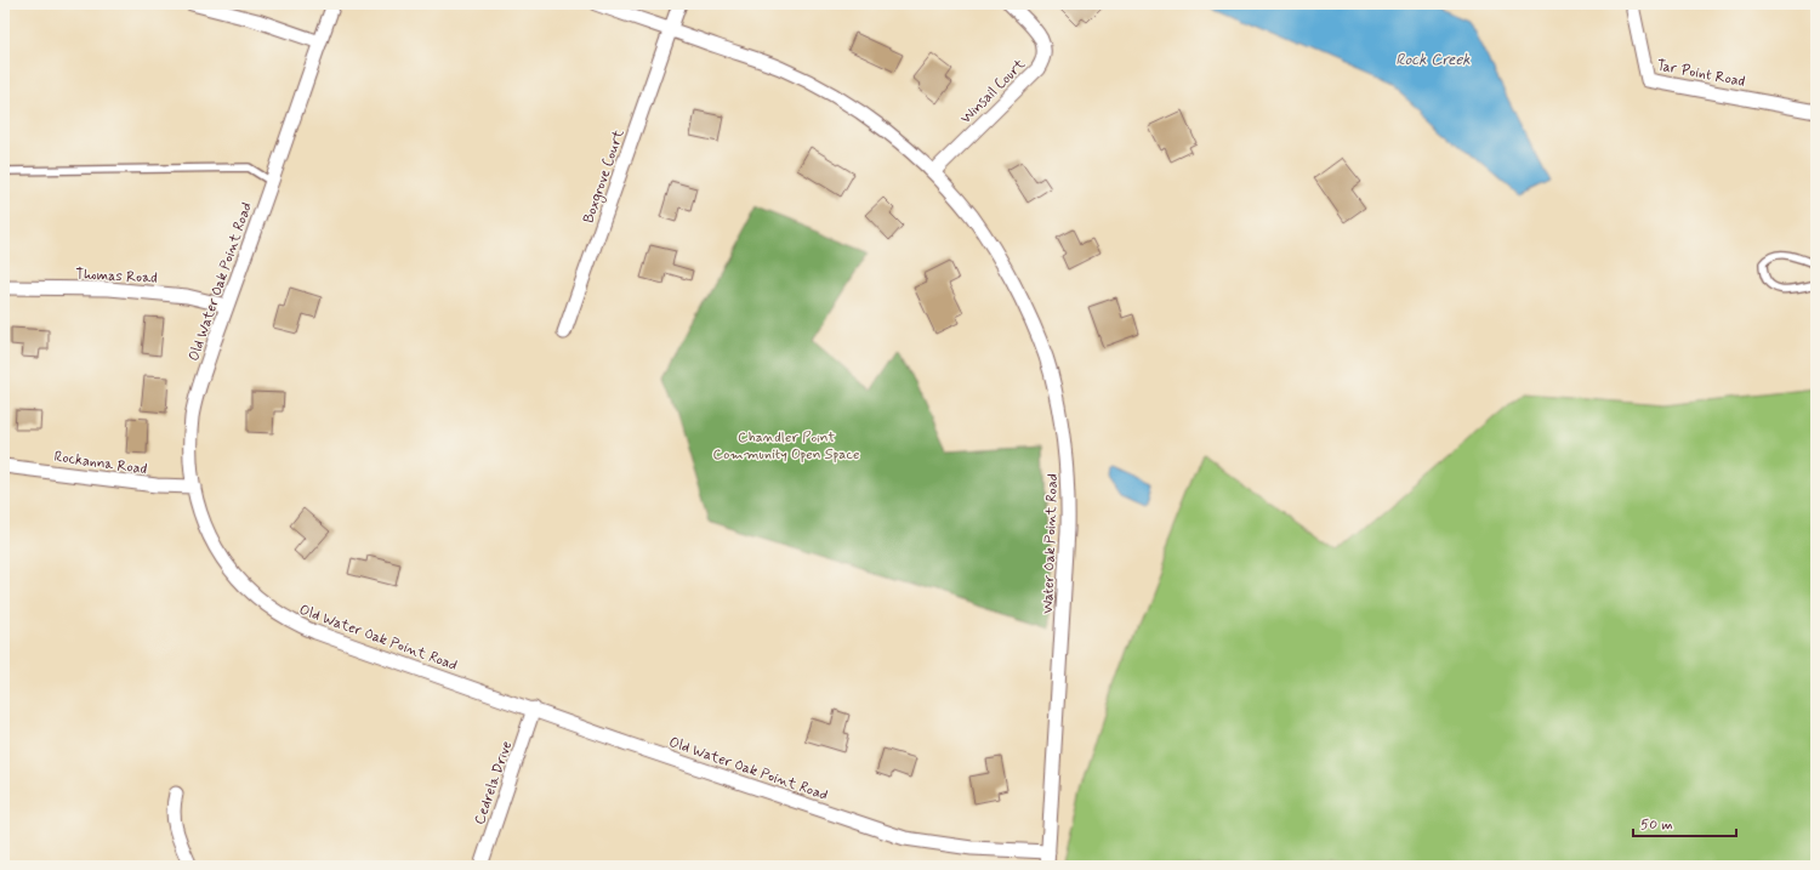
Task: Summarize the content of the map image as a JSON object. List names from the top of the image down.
{
  "streets": {
    "street": [
      "Tar Point Road",
      "Winsail Court",
      "Boxgrove Court",
      "Thomas Road",
      "Old Water Oak Point Road",
      "Rockanna Road",
      "Water Oak Point Road",
      "Cedrela Drive"
    ]
  },
  "crossings": [
    ["Winsail Court", "Water Oak Point Road"],
    ["Boxgrove Court", "Water Oak Point Road"],
    ["Thomas Road", "Old Water Oak Point Road"],
    ["Old Water Oak Point Road", "Rockanna Road"],
    ["Old Water Oak Point Road", "Water Oak Point Road"],
    ["Old Water Oak Point Road", "Cedrela Drive"]
  ],
  "water": ["Rock Creek"],
  "parks": ["Chandler Point Community Open Space"],
  "scale_bar": "50 m"
}
